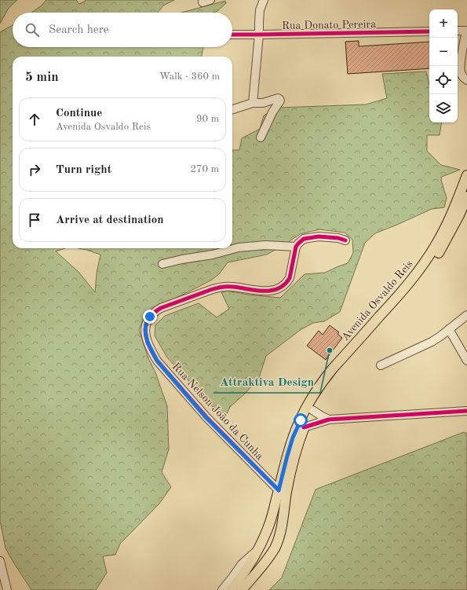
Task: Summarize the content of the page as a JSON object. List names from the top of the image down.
{
  "streets": {
    "main road": ["Avenida Osvaldo Reis"],
    "street": ["Rua Donato Pereira", "Rua Nelson João da Cunha"]
  },
  "crossings": [
    ["Avenida Osvaldo Reis", "Rua Nelson João da Cunha"]
  ],
  "places": ["Attraktiva Design"],
  "page": {
    "map_buttons": ["+", "−"],
    "search": "Search here",
    "heading": ["5 min", "Walk · 360 m"],
    "list": [
      ["Continue", "Avenida Osvaldo Reis", "90 m"],
      ["Turn right", "270 m"],
      "Arrive at destination"
    ]
  }
}
